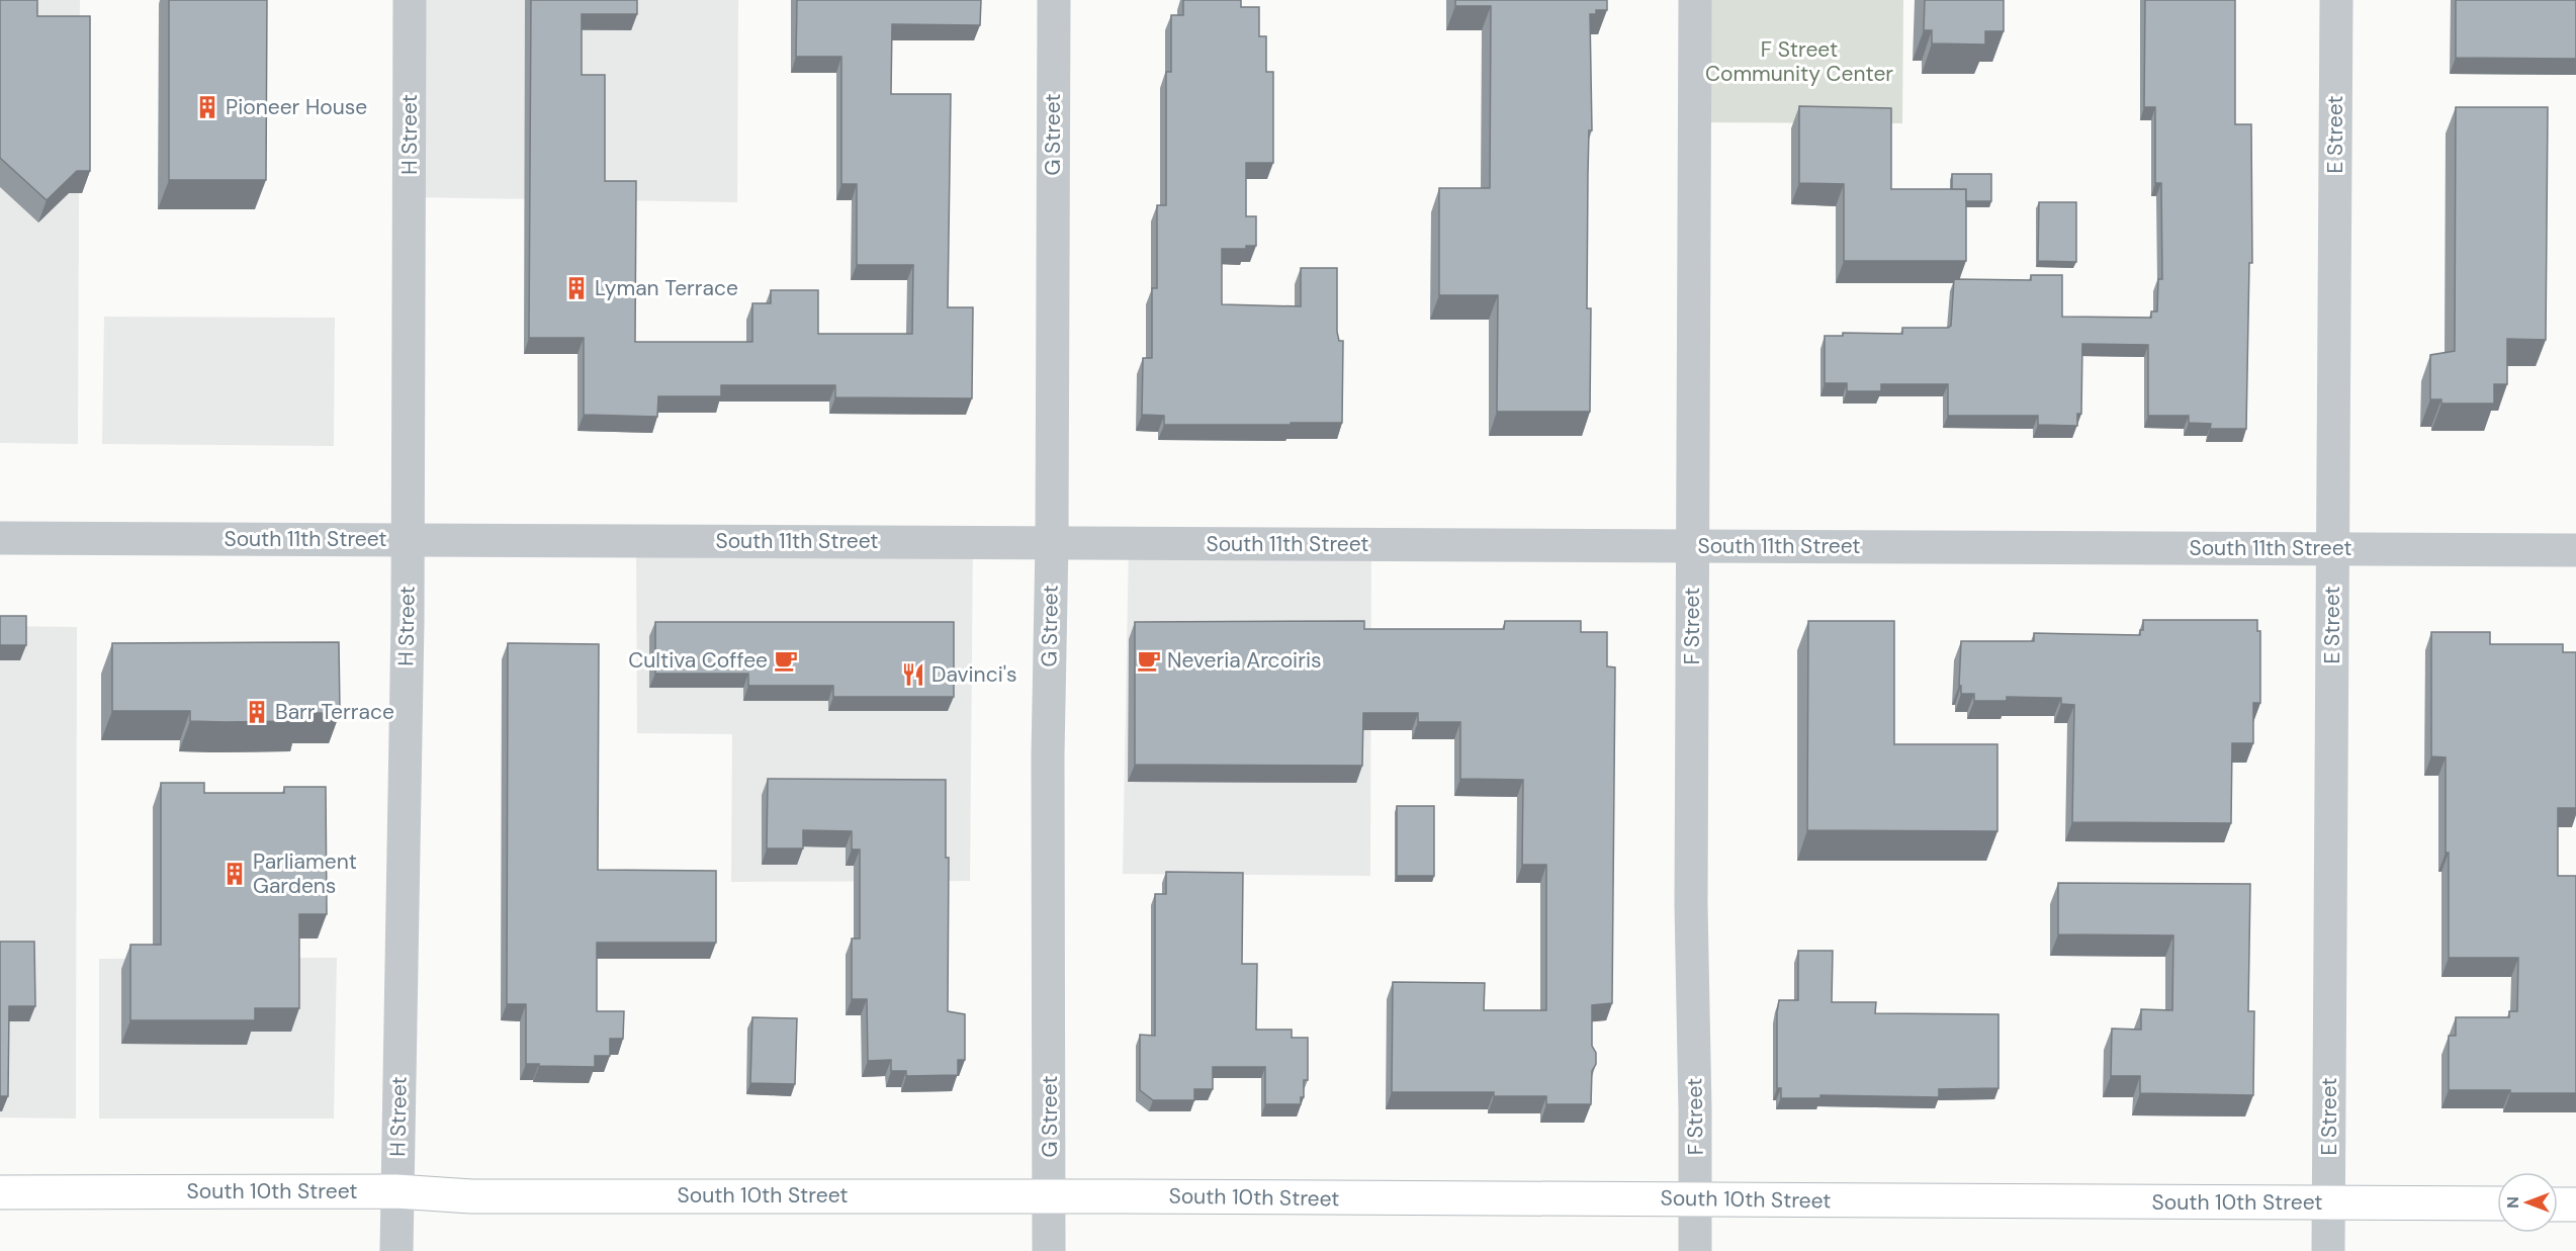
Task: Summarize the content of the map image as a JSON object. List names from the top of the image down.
{
  "streets": {
    "main road": ["South 10th Street"],
    "street": [
      "H Street",
      "G Street",
      "E Street",
      "South 11th Street",
      "F Street"
    ]
  },
  "crossings": [
    ["H Street", "South 11th Street"],
    ["H Street", "South 10th Street"],
    ["G Street", "South 11th Street"],
    ["G Street", "South 10th Street"],
    ["E Street", "South 11th Street"],
    ["E Street", "South 10th Street"],
    ["South 11th Street", "F Street"],
    ["F Street", "South 10th Street"]
  ],
  "parks": ["F Street Community Center"],
  "places": {
    "building": [
      "Pioneer House",
      "Lyman Terrace",
      "Barr Terrace",
      "Parliament Gardens"
    ],
    "cafe": ["Cultiva Coffee", "Neveria Arcoiris"],
    "restaurant": ["Davinci's"]
  },
  "north": "left"
}
